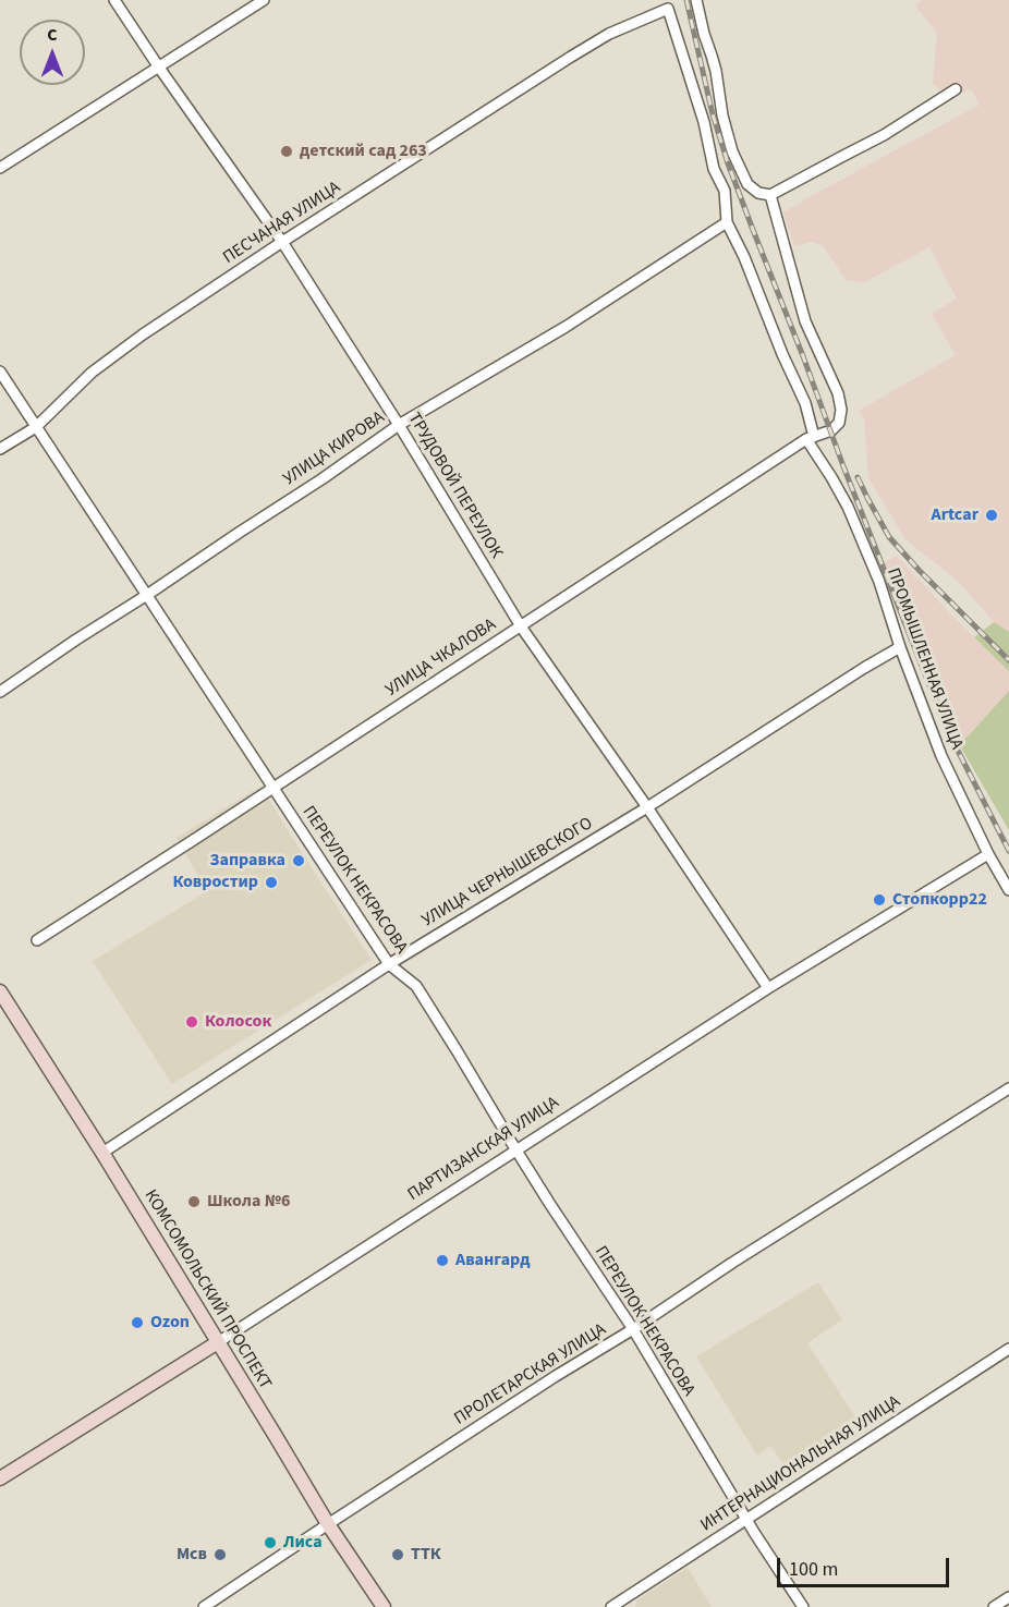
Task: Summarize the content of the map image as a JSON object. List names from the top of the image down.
{
  "streets": {
    "main road": ["ПАРТИЗАНСКАЯ УЛИЦА", "КОМСОМОЛЬСКИЙ ПРОСПЕКТ"],
    "street": [
      "ПЕСЧАНАЯ УЛИЦА",
      "УЛИЦА КИРОВА",
      "ТРУДОВОЙ ПЕРЕУЛОК",
      "УЛИЦА ЧКАЛОВА",
      "ПРОМЫШЛЕННАЯ УЛИЦА",
      "УЛИЦА ЧЕРНЫШЕВСКОГО",
      "ПЕРЕУЛОК НЕКРАСОВА",
      "ПРОЛЕТАРСКАЯ УЛИЦА",
      "ИНТЕРНАЦИОНАЛЬНАЯ УЛИЦА"
    ]
  },
  "crossings": [
    ["ПЕСЧАНАЯ УЛИЦА", "ТРУДОВОЙ ПЕРЕУЛОК"],
    ["ПЕСЧАНАЯ УЛИЦА", "ПЕРЕУЛОК НЕКРАСОВА"],
    ["УЛИЦА КИРОВА", "ТРУДОВОЙ ПЕРЕУЛОК"],
    ["УЛИЦА КИРОВА", "ПРОМЫШЛЕННАЯ УЛИЦА"],
    ["УЛИЦА КИРОВА", "ПЕРЕУЛОК НЕКРАСОВА"],
    ["ТРУДОВОЙ ПЕРЕУЛОК", "УЛИЦА ЧКАЛОВА"],
    ["ТРУДОВОЙ ПЕРЕУЛОК", "УЛИЦА ЧЕРНЫШЕВСКОГО"],
    ["ТРУДОВОЙ ПЕРЕУЛОК", "ПАРТИЗАНСКАЯ УЛИЦА"],
    ["УЛИЦА ЧКАЛОВА", "ПРОМЫШЛЕННАЯ УЛИЦА"],
    ["УЛИЦА ЧКАЛОВА", "ПЕРЕУЛОК НЕКРАСОВА"],
    ["ПРОМЫШЛЕННАЯ УЛИЦА", "УЛИЦА ЧЕРНЫШЕВСКОГО"],
    ["ПРОМЫШЛЕННАЯ УЛИЦА", "ПАРТИЗАНСКАЯ УЛИЦА"],
    ["УЛИЦА ЧЕРНЫШЕВСКОГО", "ПЕРЕУЛОК НЕКРАСОВА"],
    ["УЛИЦА ЧЕРНЫШЕВСКОГО", "КОМСОМОЛЬСКИЙ ПРОСПЕКТ"],
    ["ПЕРЕУЛОК НЕКРАСОВА", "ПАРТИЗАНСКАЯ УЛИЦА"],
    ["ПЕРЕУЛОК НЕКРАСОВА", "ПРОЛЕТАРСКАЯ УЛИЦА"],
    ["ПЕРЕУЛОК НЕКРАСОВА", "ИНТЕРНАЦИОНАЛЬНАЯ УЛИЦА"],
    ["ПАРТИЗАНСКАЯ УЛИЦА", "КОМСОМОЛЬСКИЙ ПРОСПЕКТ"],
    ["КОМСОМОЛЬСКИЙ ПРОСПЕКТ", "ПРОЛЕТАРСКАЯ УЛИЦА"]
  ],
  "places": [
    "детский сад 263",
    "Artcar",
    "Заправка",
    "Ковростир",
    "Стопкорр22",
    "Колосок",
    "Школа №6",
    "Авангард",
    "Ozon",
    "Лиса",
    "Мсв",
    "ТТК"
  ],
  "scale_bar": "100 m",
  "north": "top"
}
